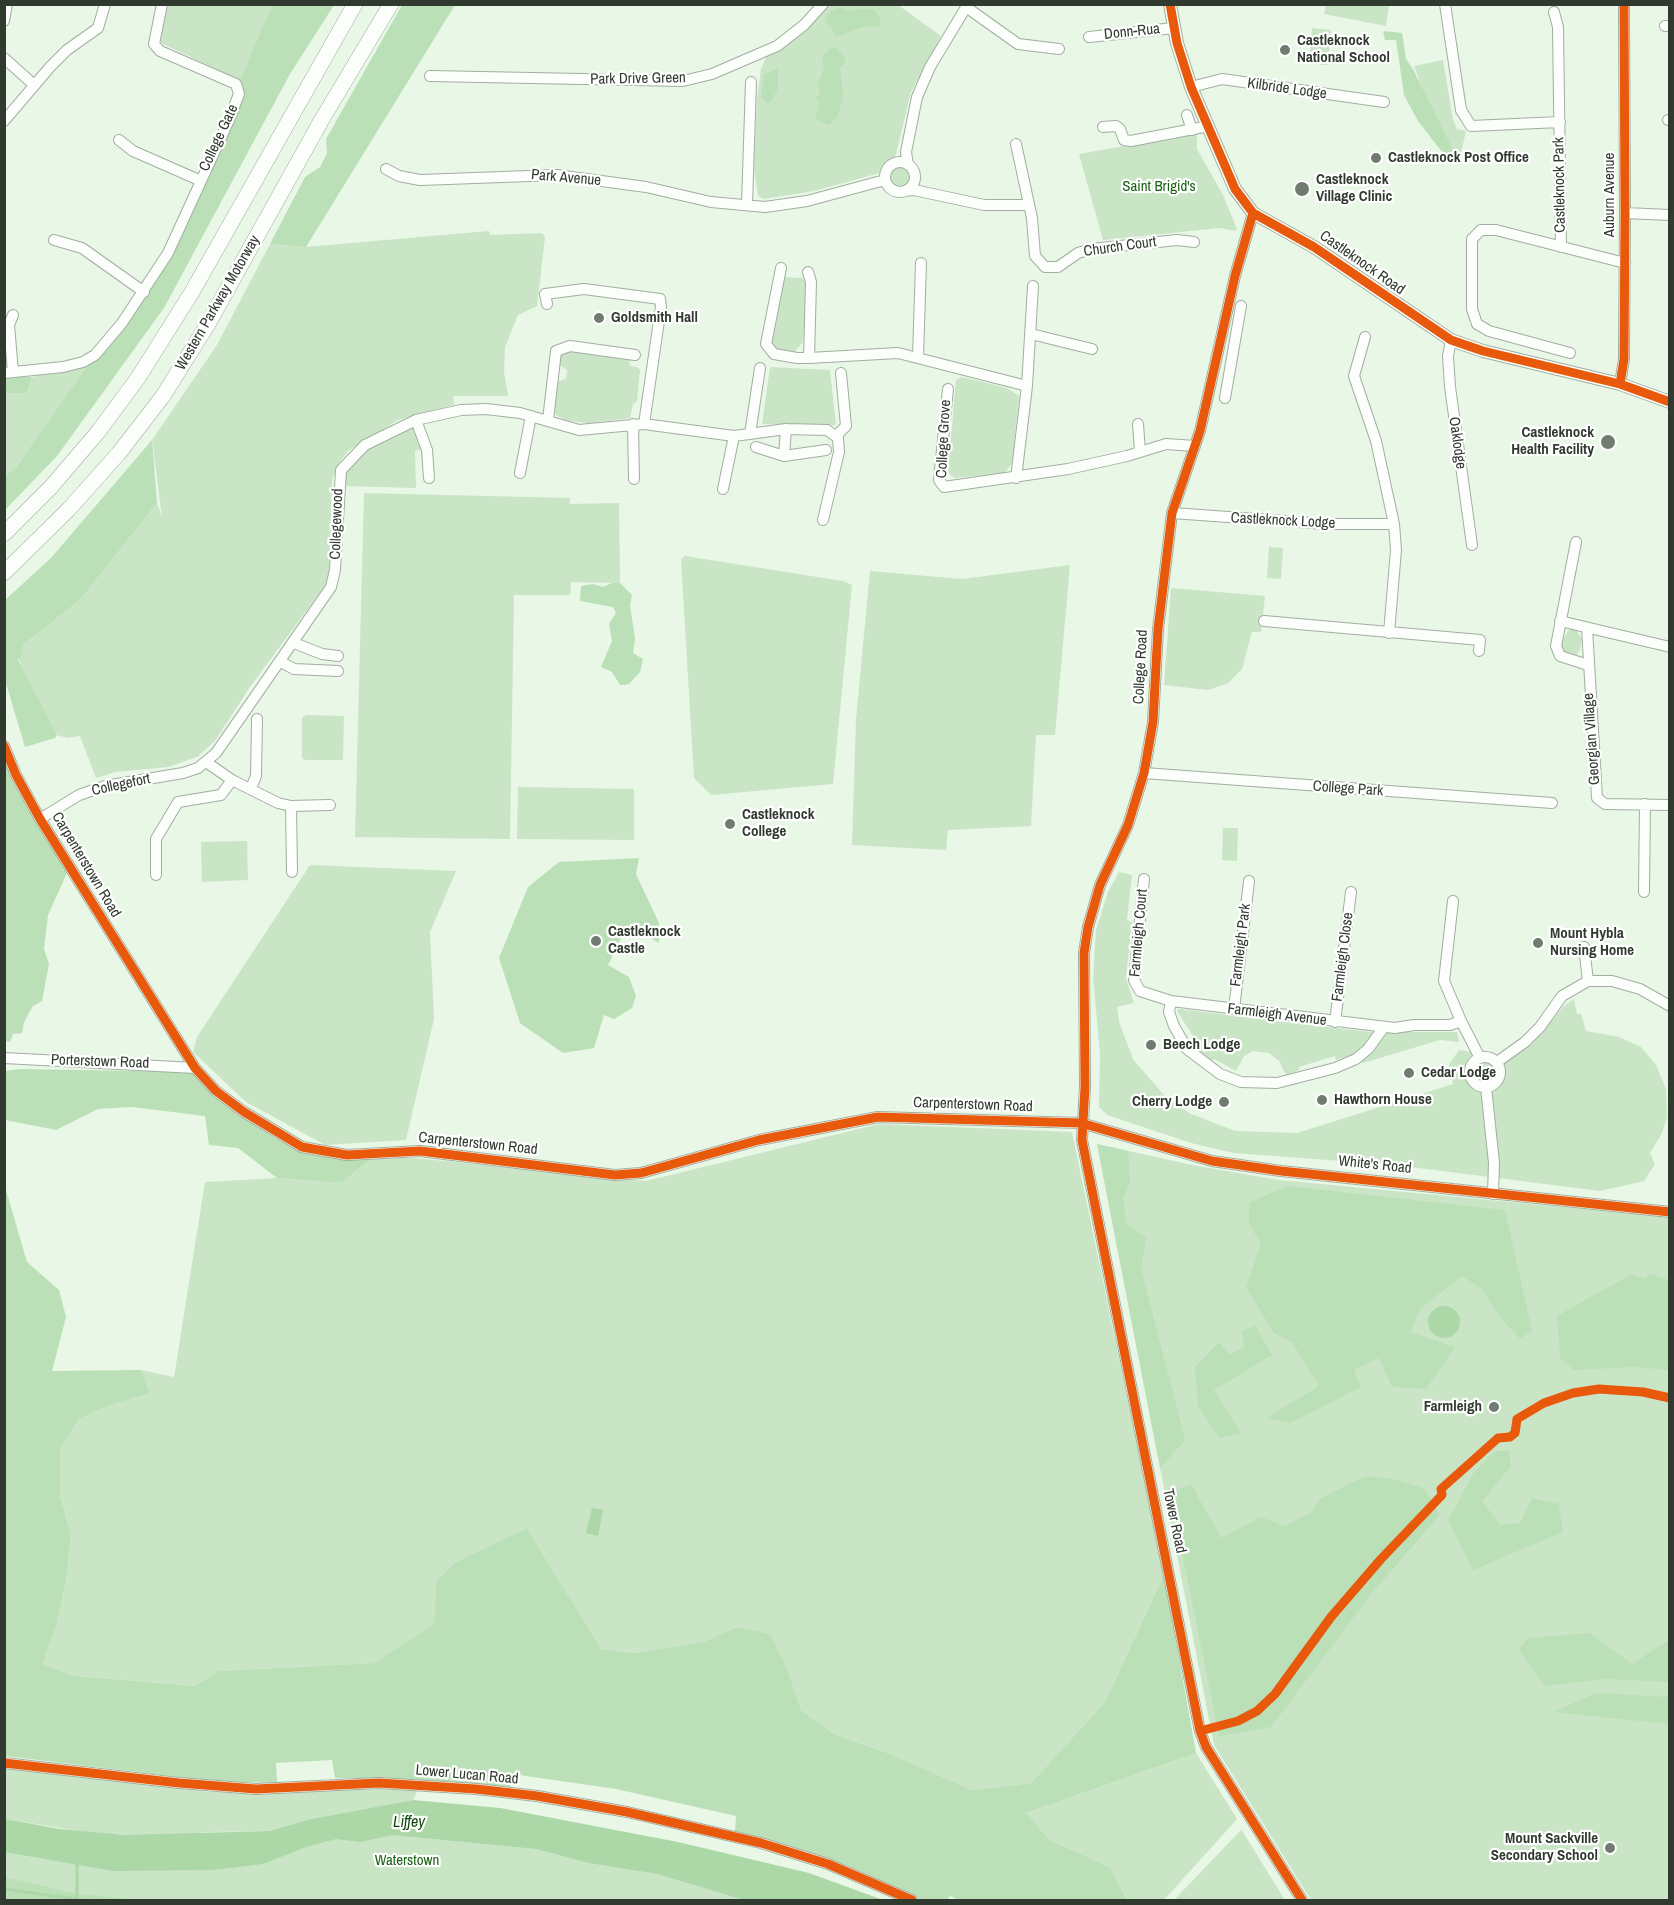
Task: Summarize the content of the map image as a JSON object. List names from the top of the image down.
{
  "streets": {
    "highway": ["Western Parkway Motorway"],
    "main road": ["Castleknock Road"],
    "street": [
      "Donn-Rua",
      "Park Drive Green",
      "Kilbride Lodge",
      "College Gate",
      "Park Avenue",
      "Castleknock Park",
      "Auburn Avenue",
      "Church Court",
      "College Grove",
      "Oaklodge",
      "Castleknock Lodge",
      "Collegewood",
      "College Road",
      "Georgian Village",
      "Collegefort",
      "College Park",
      "Carpenterstown Road",
      "Farmleigh Court",
      "Farmleigh Park",
      "Farmleigh Close",
      "Farmleigh Avenue",
      "Porterstown Road",
      "White's Road",
      "Tower Road",
      "Lower Lucan Road"
    ]
  },
  "crossings": [
    ["Donn-Rua", "Castleknock Road"],
    ["Kilbride Lodge", "Castleknock Road"],
    ["Castleknock Park", "Auburn Avenue"],
    ["Auburn Avenue", "Castleknock Road"],
    ["Castleknock Road", "Oaklodge"],
    ["Castleknock Road", "College Road"],
    ["College Grove", "College Road"],
    ["Castleknock Lodge", "College Road"],
    ["Collegewood", "Collegefort"],
    ["College Road", "College Park"],
    ["College Road", "Carpenterstown Road"],
    ["College Road", "White's Road"],
    ["College Road", "Tower Road"],
    ["Collegefort", "Carpenterstown Road"],
    ["Carpenterstown Road", "Porterstown Road"],
    ["Carpenterstown Road", "White's Road"],
    ["Carpenterstown Road", "Tower Road"],
    ["Farmleigh Court", "Farmleigh Avenue"],
    ["Farmleigh Park", "Farmleigh Avenue"],
    ["Farmleigh Close", "Farmleigh Avenue"],
    ["White's Road", "Tower Road"]
  ],
  "water": ["Liffey"],
  "parks": ["Saint Brigid's", "Waterstown"],
  "places": [
    "Castleknock National School",
    "Castleknock Post Office",
    "Castleknock Village Clinic",
    "Goldsmith Hall",
    "Castleknock Health Facility",
    "Castleknock College",
    "Castleknock Castle",
    "Mount Hybla Nursing Home",
    "Beech Lodge",
    "Cedar Lodge",
    "Hawthorn House",
    "Cherry Lodge",
    "Farmleigh",
    "Mount Sackville Secondary School"
  ]
}
